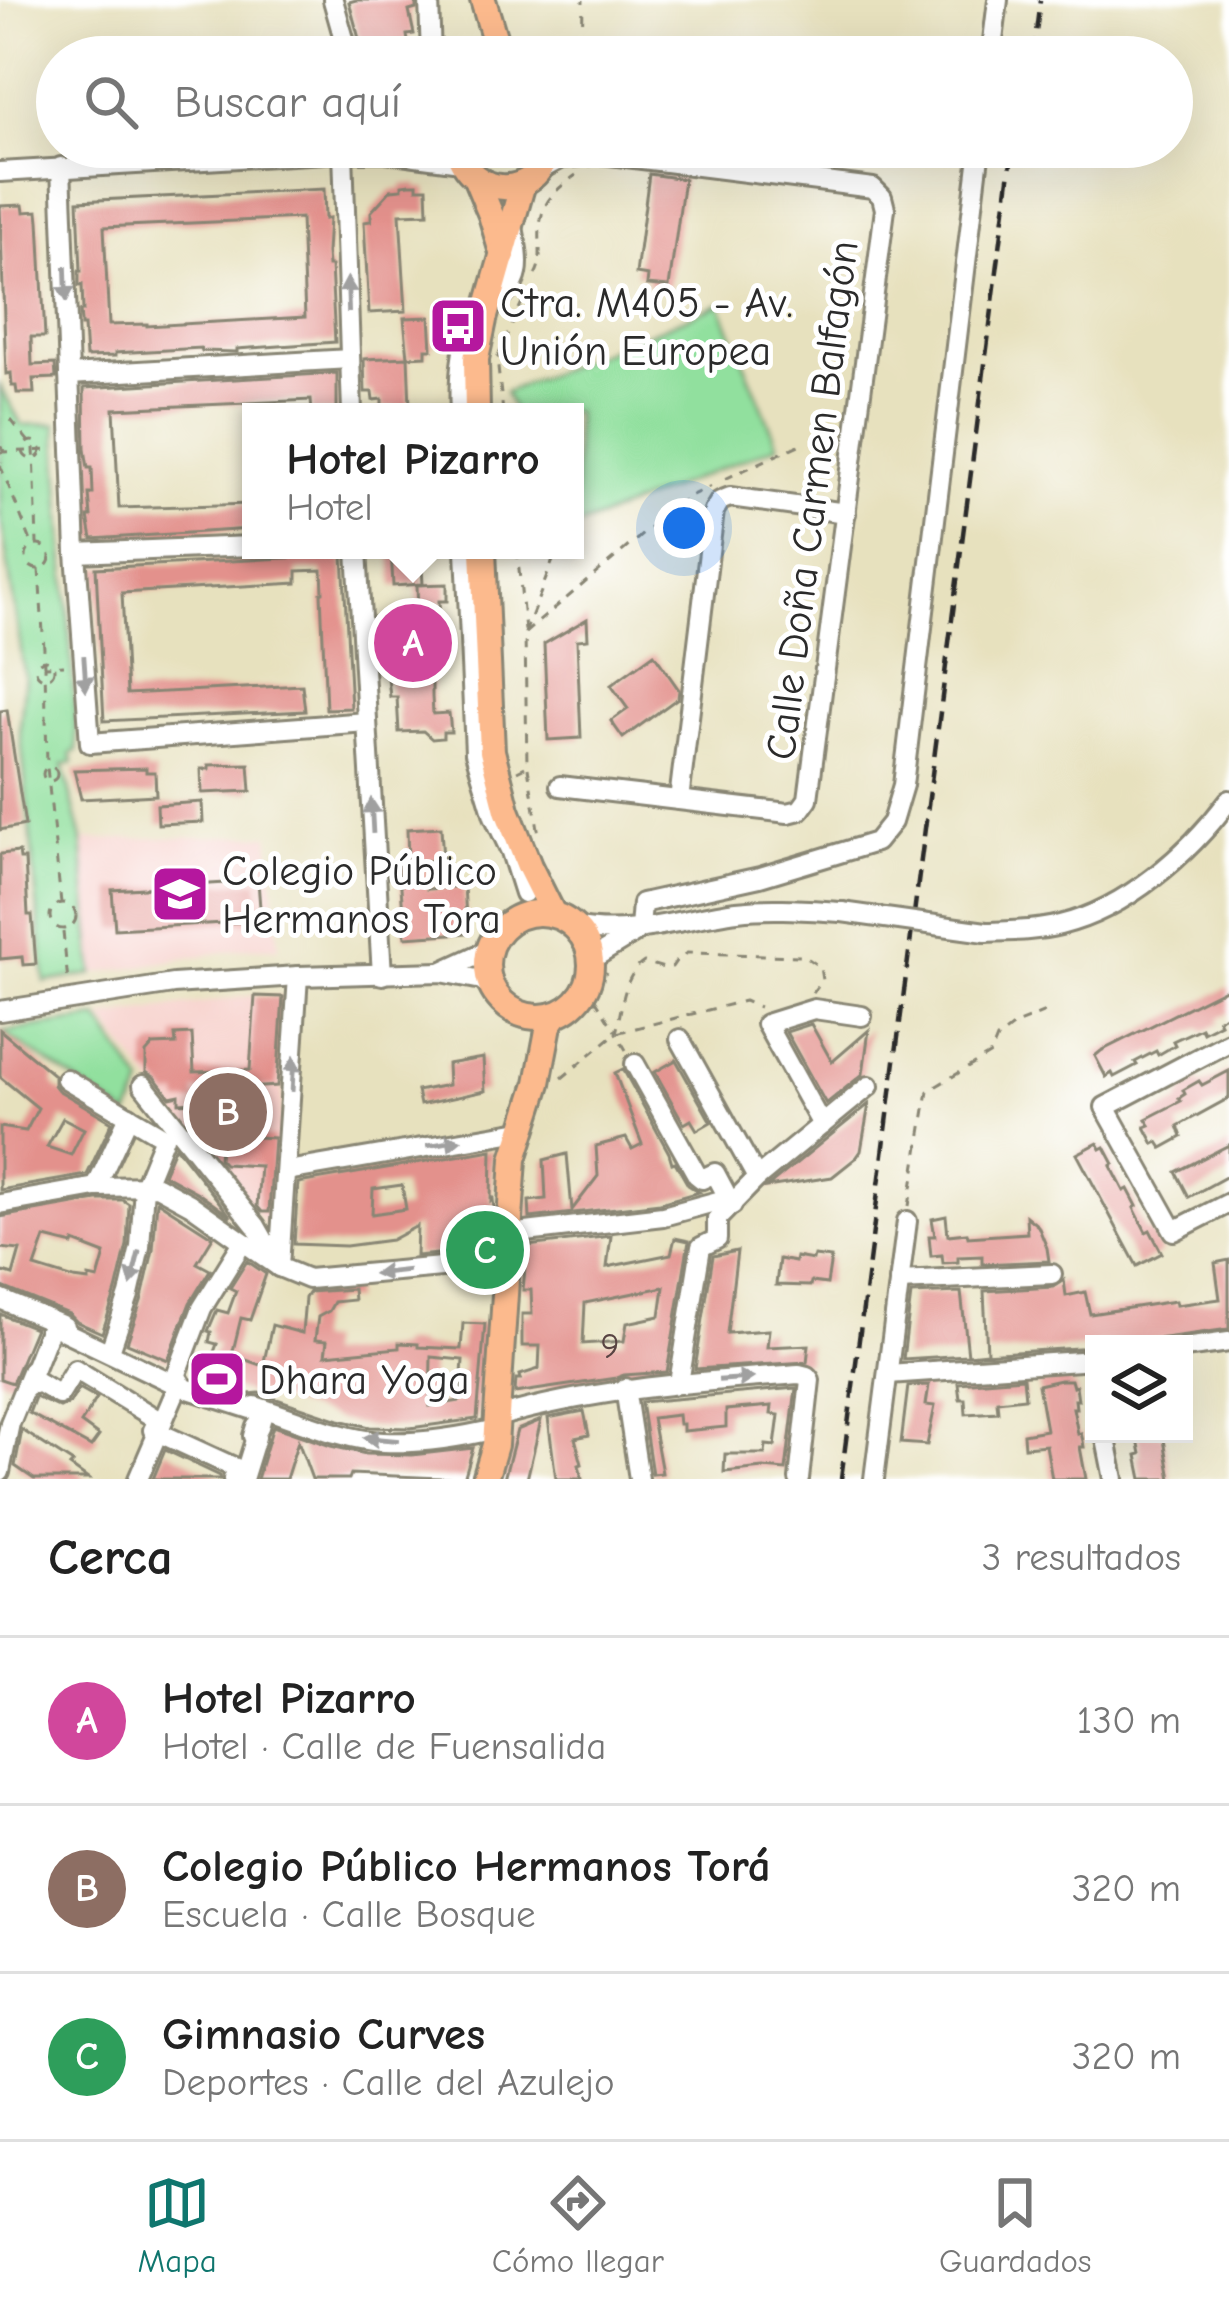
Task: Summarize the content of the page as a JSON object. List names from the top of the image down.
{
  "streets": {
    "street": ["Calle Doña Carmen Balfagón"]
  },
  "places": {
    "bus stop": ["Ctra. M405 - Av. Unión Europea"],
    "school or university": ["Colegio Público Hermanos Tora"],
    "sports": ["Dhara Yoga"]
  },
  "house_numbers": ["9"],
  "page": {
    "search": "Buscar aquí",
    "popup": ["Hotel Pizarro", "Hotel"],
    "pins": ["A", "B", "C"],
    "heading": ["Cerca", "3 resultados"],
    "list": [
      {
        "mark": "A",
        "name": "Hotel Pizarro",
        "note": "Hotel · Calle de Fuensalida",
        "value": "130 m"
      },
      {
        "mark": "B",
        "name": "Colegio Público Hermanos Torá",
        "note": "Escuela · Calle Bosque",
        "value": "320 m"
      },
      {
        "mark": "C",
        "name": "Gimnasio Curves",
        "note": "Deportes · Calle del Azulejo",
        "value": "320 m"
      }
    ],
    "nav": ["Mapa", "Cómo llegar", "Guardados"]
  }
}
